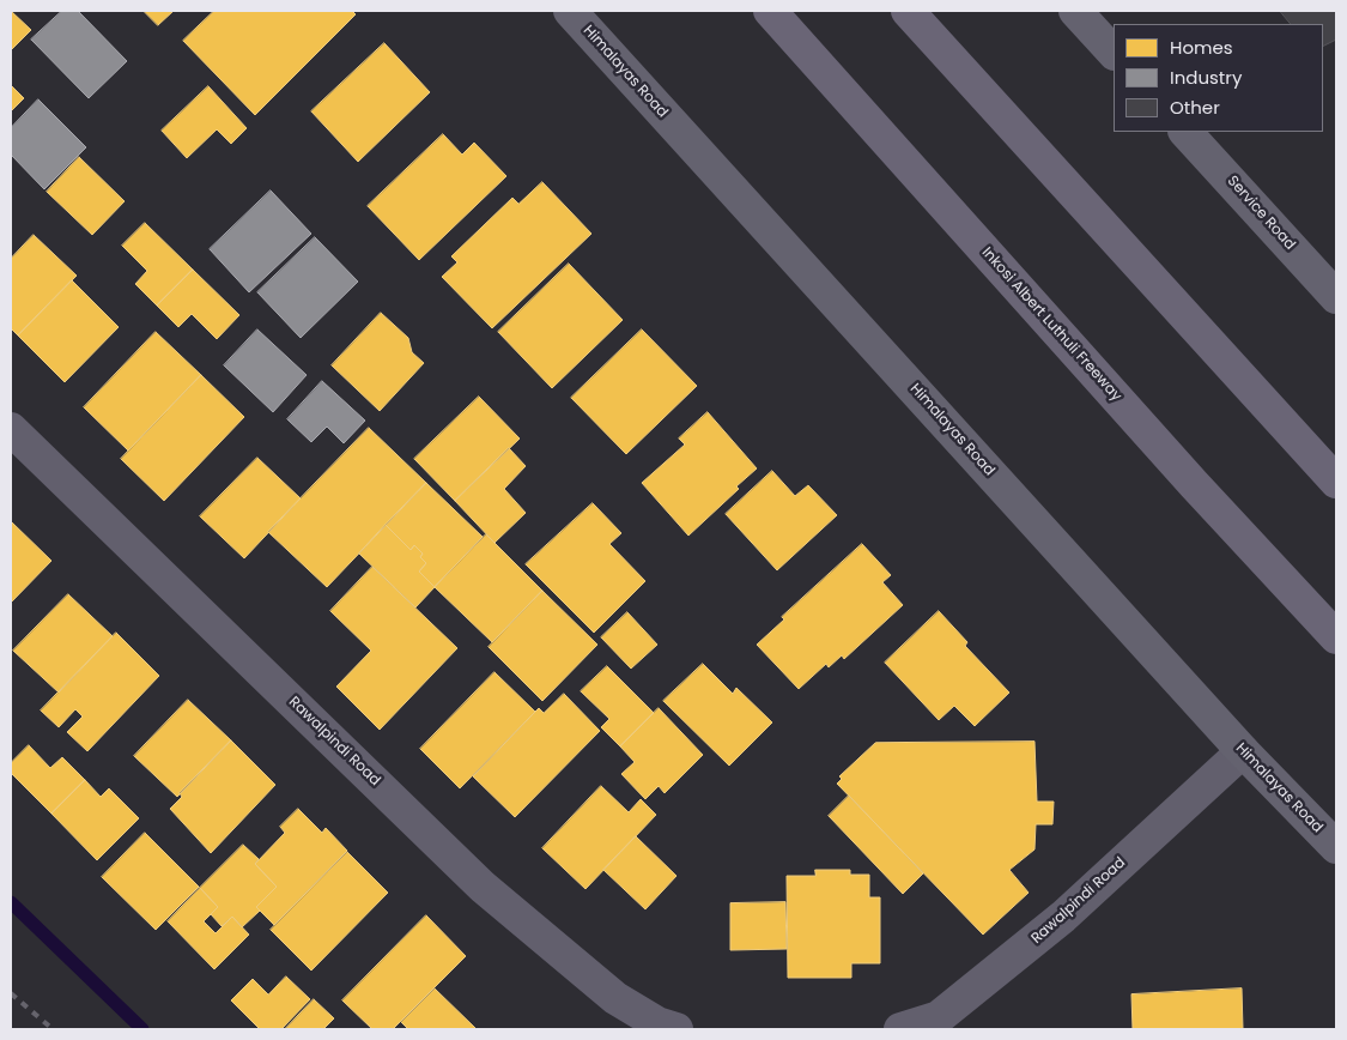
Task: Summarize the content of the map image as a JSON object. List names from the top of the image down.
{
  "streets": {
    "highway": ["Inkosi Albert Luthuli Freeway"],
    "street": ["Himalayas Road", "Service Road", "Rawalpindi Road"]
  },
  "crossings": [
    ["Himalayas Road", "Rawalpindi Road"]
  ],
  "legend": ["Homes", "Industry", "Other"]
}
